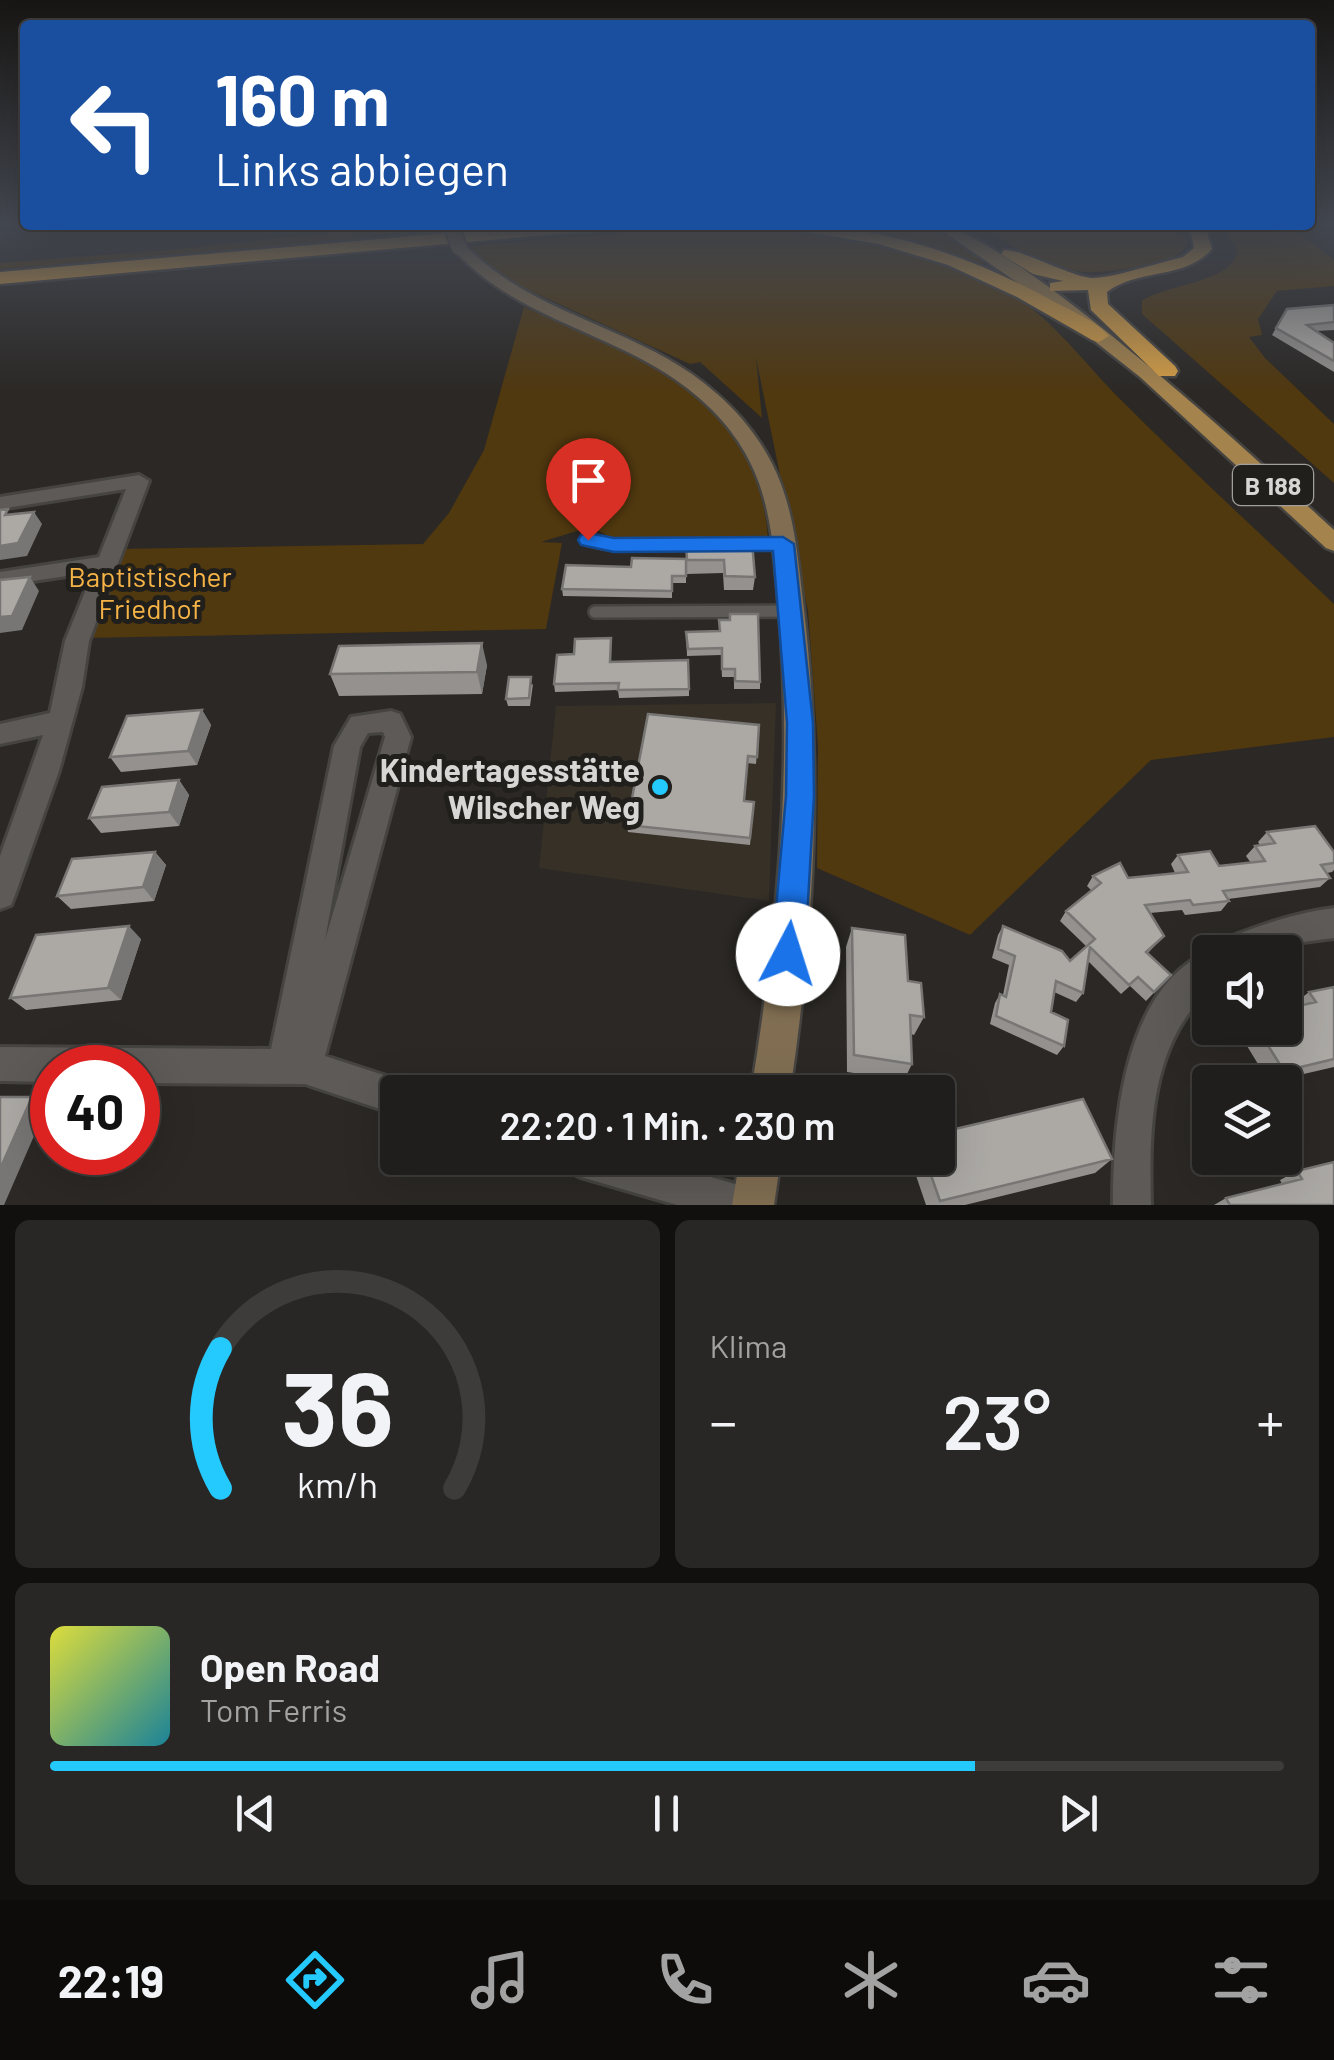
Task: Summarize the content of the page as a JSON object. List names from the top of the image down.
{
  "streets": {
    "main road": ["B 188"]
  },
  "parks": ["Baptistischer Friedhof"],
  "places": ["Kindertagesstätte Wilscher Weg"],
  "page": {
    "turn": ["160 m", "Links abbiegen"],
    "limit": "40",
    "trip": "22:20 · 1 Min. · 230 m",
    "tile": "Klima",
    "heat": ["−", "23°", "+"],
    "song": ["Open Road", "Tom Ferris"],
    "tabs": "22:19",
    "gauge": ["36", "km/h"]
  }
}
